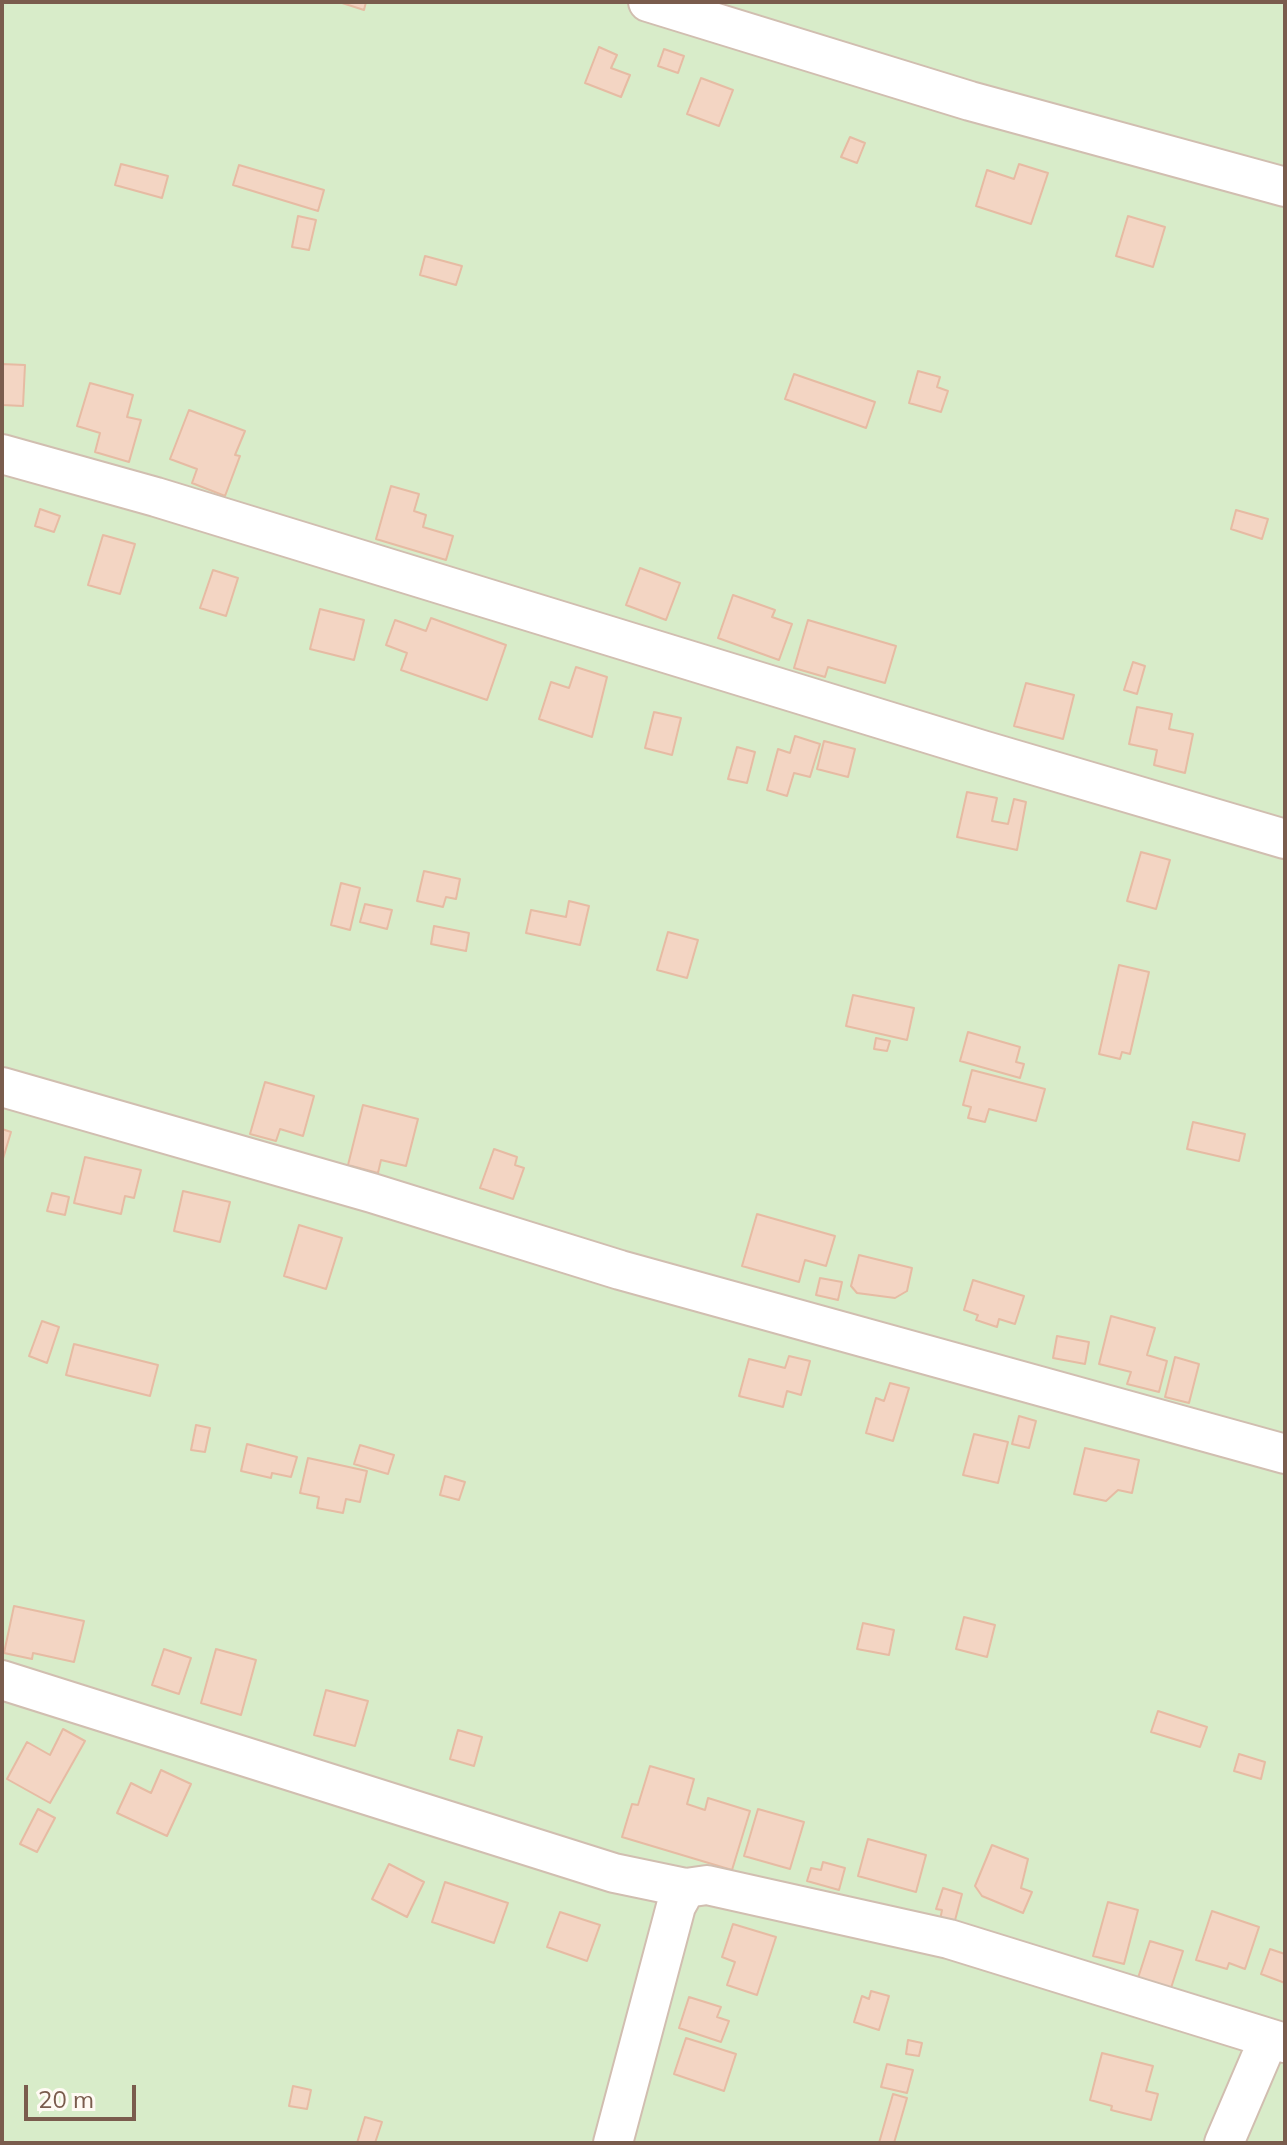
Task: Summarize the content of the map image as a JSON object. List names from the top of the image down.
{
  "scale_bar": "20 m"
}
